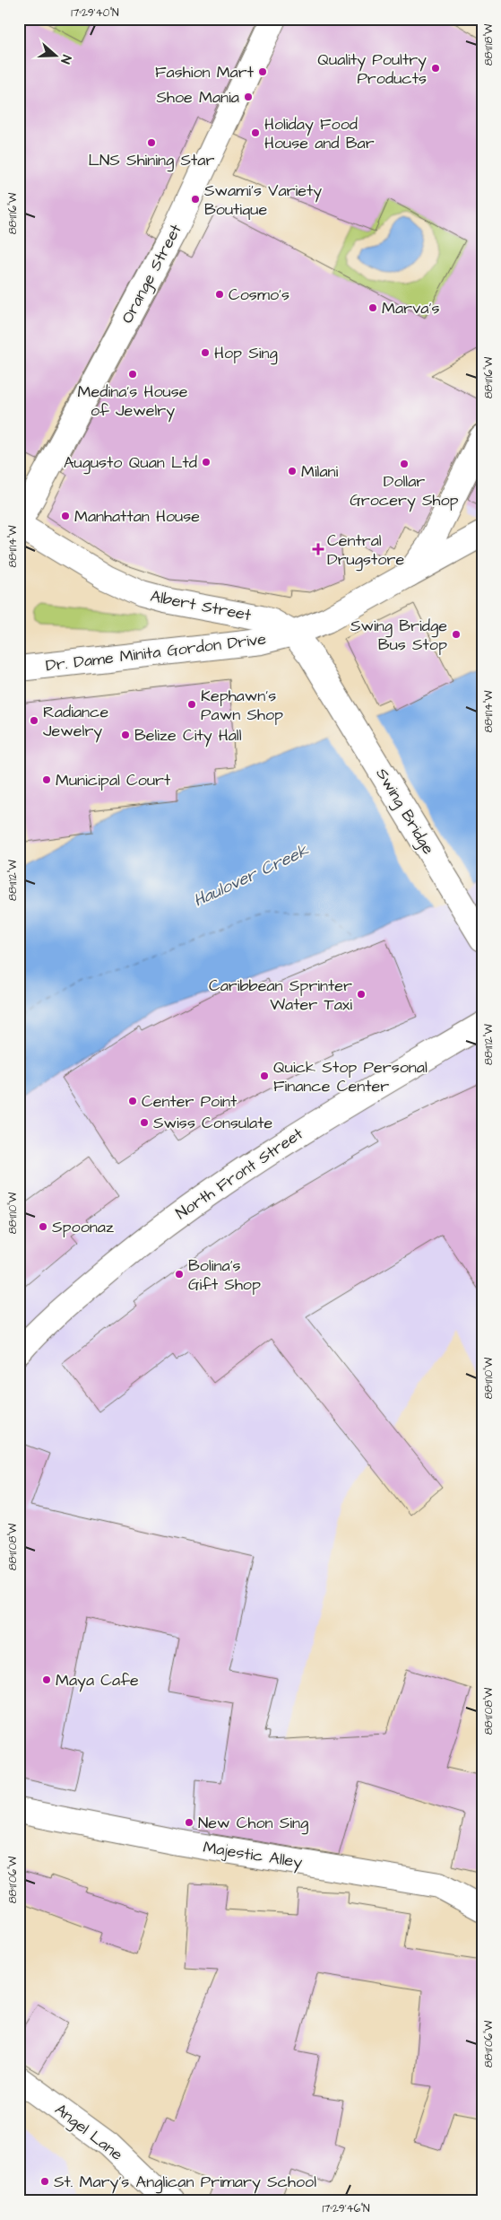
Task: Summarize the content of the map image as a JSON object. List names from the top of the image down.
{
  "streets": {
    "main road": [
      "Orange Street",
      "Albert Street",
      "Dr. Dame Minita Gordon Drive",
      "Swing Bridge",
      "North Front Street",
      "Majestic Alley",
      "Angel Lane"
    ]
  },
  "crossings": [
    ["Orange Street", "Albert Street"],
    ["Albert Street", "Dr. Dame Minita Gordon Drive"],
    ["Albert Street", "Swing Bridge"]
  ],
  "water": ["Haulover Creek"],
  "places": {
    "other": [
      "Quality Poultry Products",
      "Fashion Mart",
      "Shoe Mania",
      "Holiday Food House and Bar",
      "LNS Shining Star",
      "Swami's Variety Boutique",
      "Cosmo's",
      "Marva's",
      "Hop Sing",
      "Medina's House of Jewelry",
      "Augusto Quan Ltd",
      "Dollar Grocery Shop",
      "Milani",
      "Manhattan House",
      "Swing Bridge Bus Stop",
      "Kephawn's Pawn Shop",
      "Radiance Jewelry",
      "Belize City Hall",
      "Municipal Court",
      "Caribbean Sprinter Water Taxi",
      "Quick Stop Personal Finance Center",
      "Center Point",
      "Swiss Consulate",
      "Spoonaz",
      "Bolina's Gift Shop",
      "Maya Cafe",
      "New Chon Sing",
      "St. Mary's Anglican Primary School"
    ],
    "health": ["Central Drugstore"]
  },
  "north": "right",
  "coordinates": [
    "17°29'40\"N",
    "88°11'18\"W",
    "88°11'16\"W",
    "88°11'14\"W",
    "88°11'12\"W",
    "88°11'10\"W",
    "88°11'08\"W",
    "88°11'06\"W",
    "17°29'46\"N"
  ]
}
